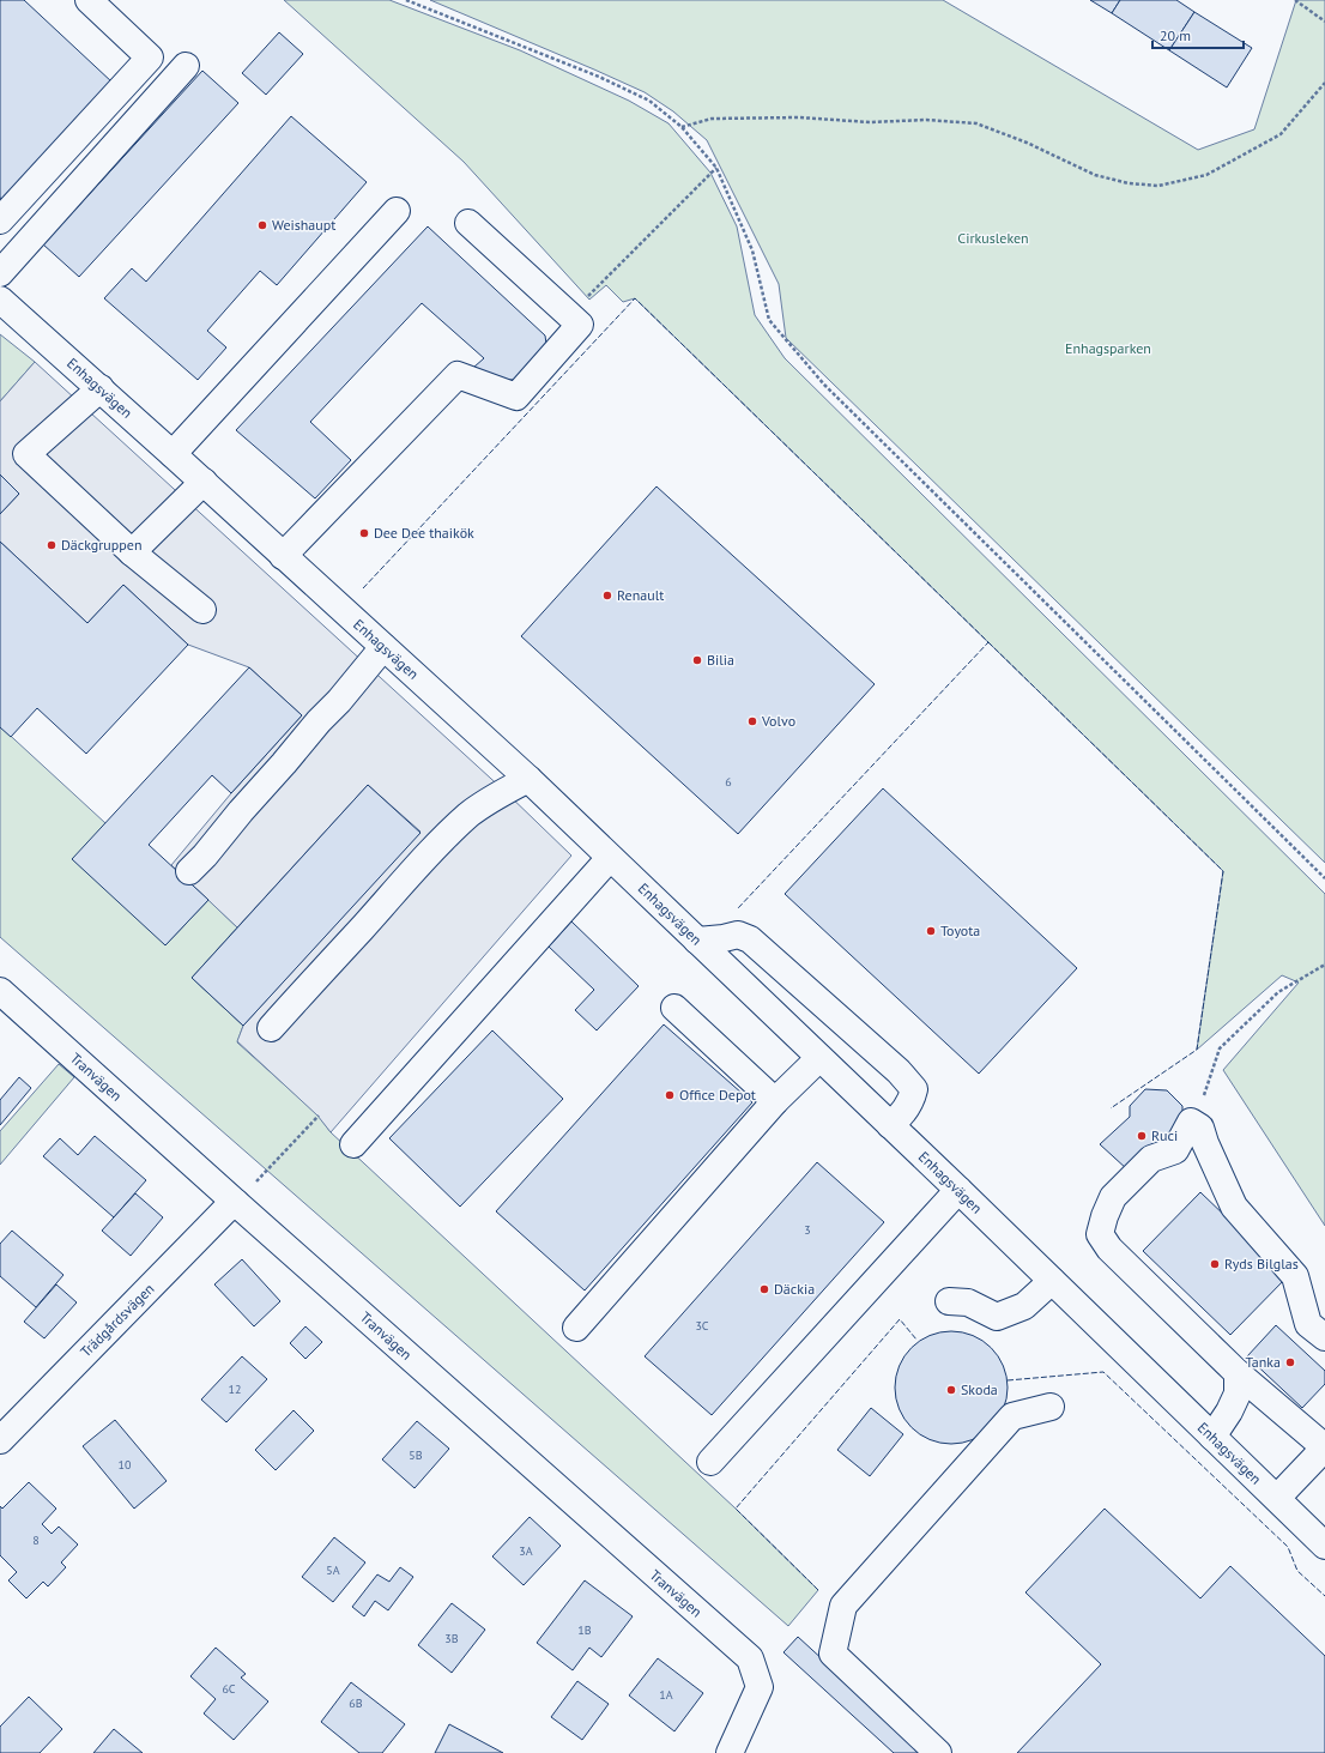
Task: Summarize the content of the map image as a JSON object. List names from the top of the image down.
{
  "streets": {
    "street": ["Enhagsvägen", "Tranvägen", "Trädgårdsvägen"]
  },
  "crossings": [
    ["Tranvägen", "Trädgårdsvägen"]
  ],
  "parks": ["Cirkusleken", "Enhagsparken"],
  "places": [
    "Weishaupt",
    "Dee Dee thaikök",
    "Däckgruppen",
    "Renault",
    "Bilia",
    "Volvo",
    "Toyota",
    "Office Depot",
    "Ruci",
    "Ryds Bilglas",
    "Däckia",
    "Tanka",
    "Skoda"
  ],
  "house_numbers": [
    "6",
    "3",
    "3C",
    "12",
    "5B",
    "10",
    "8",
    "3A",
    "5A",
    "1B",
    "3B",
    "6C",
    "1A",
    "6B"
  ],
  "scale_bar": "20 m"
}
